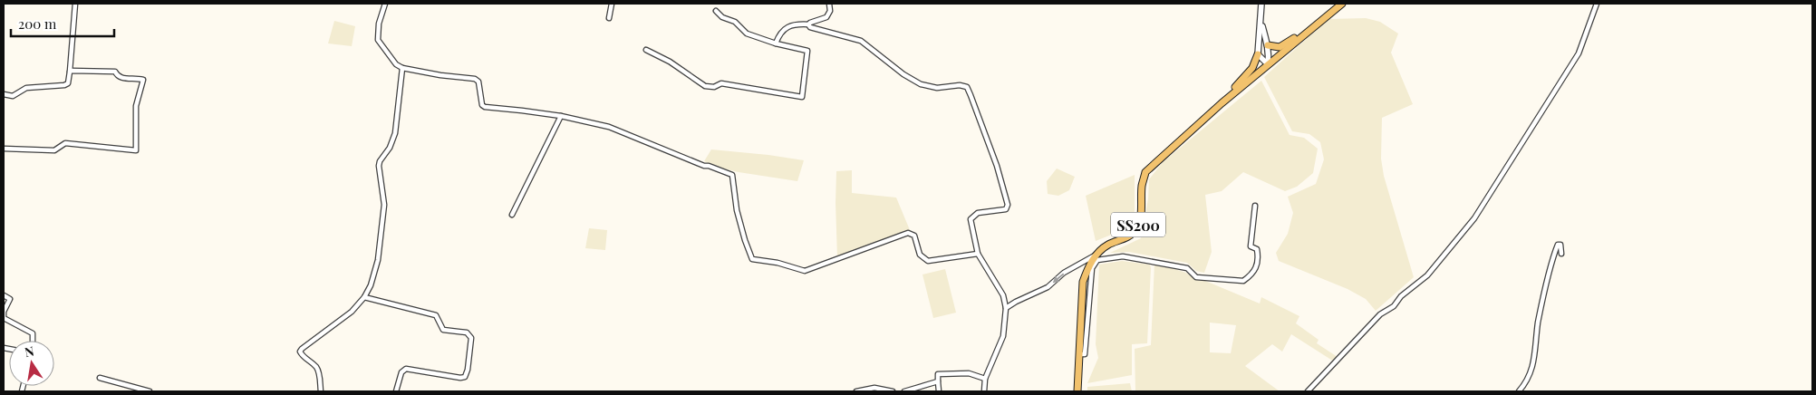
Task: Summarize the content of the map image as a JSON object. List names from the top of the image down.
{
  "streets": {
    "main road": ["SS200"]
  },
  "scale_bar": "200 m",
  "north": "top"
}
